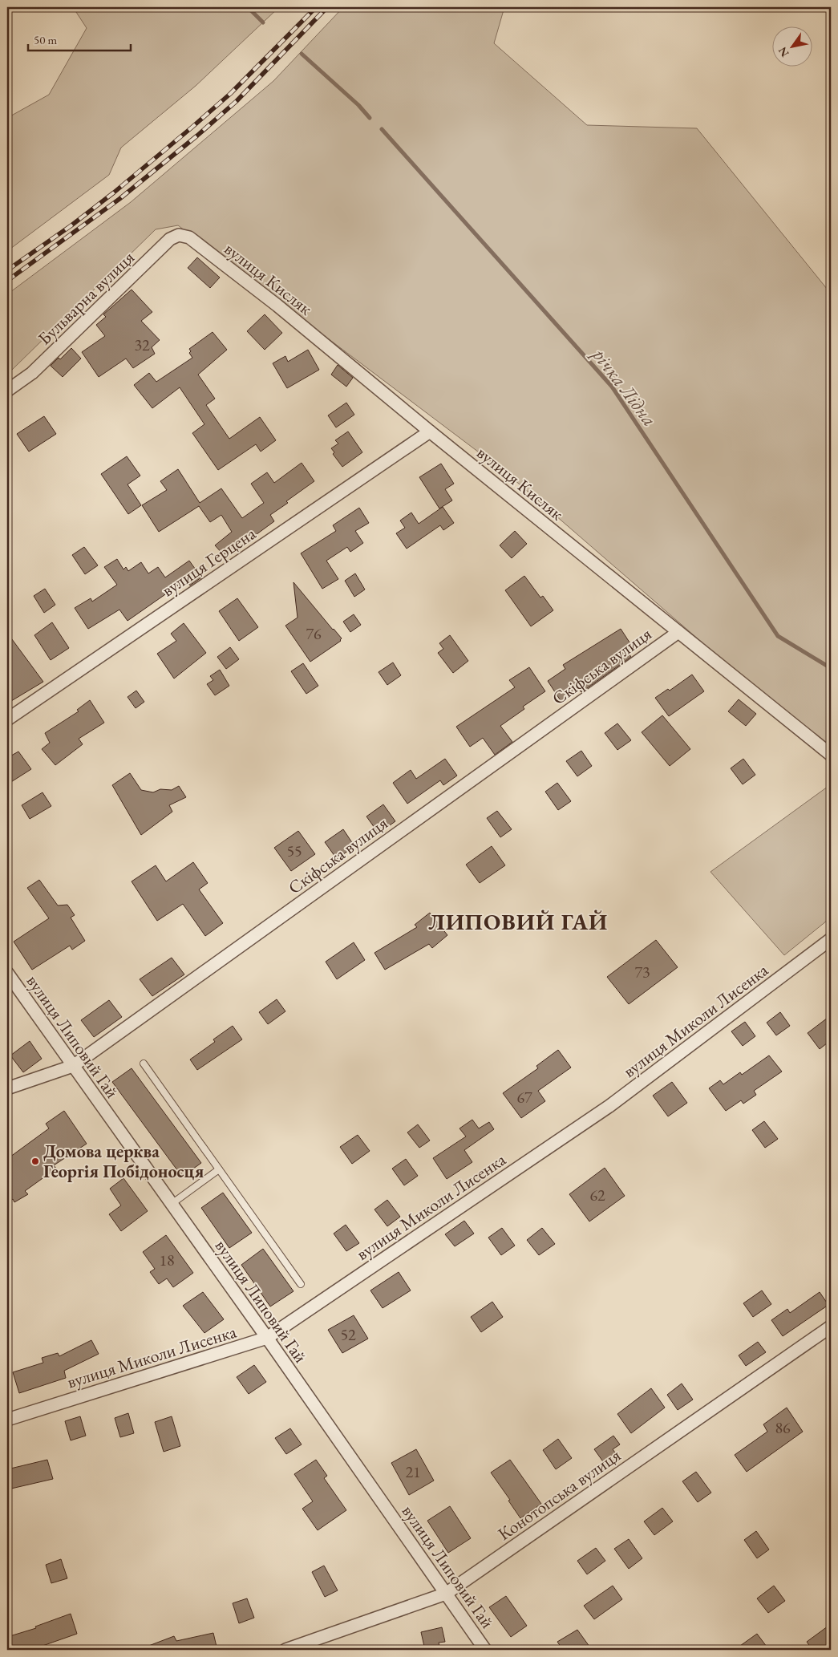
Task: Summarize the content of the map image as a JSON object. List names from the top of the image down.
{
  "streets": {
    "street": [
      "вулиця Кисляк",
      "Бульварна вулиця",
      "вулиця Герцена",
      "Скіфська вулиця",
      "вулиця Миколи Лисенка",
      "вулиця Липовий Гай",
      "Конотопська вулиця"
    ]
  },
  "crossings": [
    ["вулиця Кисляк", "Бульварна вулиця"],
    ["вулиця Кисляк", "вулиця Герцена"],
    ["вулиця Кисляк", "Скіфська вулиця"],
    ["Скіфська вулиця", "вулиця Липовий Гай"],
    ["вулиця Миколи Лисенка", "вулиця Липовий Гай"],
    ["вулиця Липовий Гай", "Конотопська вулиця"]
  ],
  "districts": ["ЛИПОВИЙ ГАЙ"],
  "water": ["річка Лідна"],
  "places": ["Домова церква Георгія Побідоносця"],
  "house_numbers": [
    "32",
    "76",
    "55",
    "73",
    "67",
    "62",
    "18",
    "52",
    "86",
    "21"
  ],
  "scale_bar": "50 m",
  "north": "bottom left"
}
